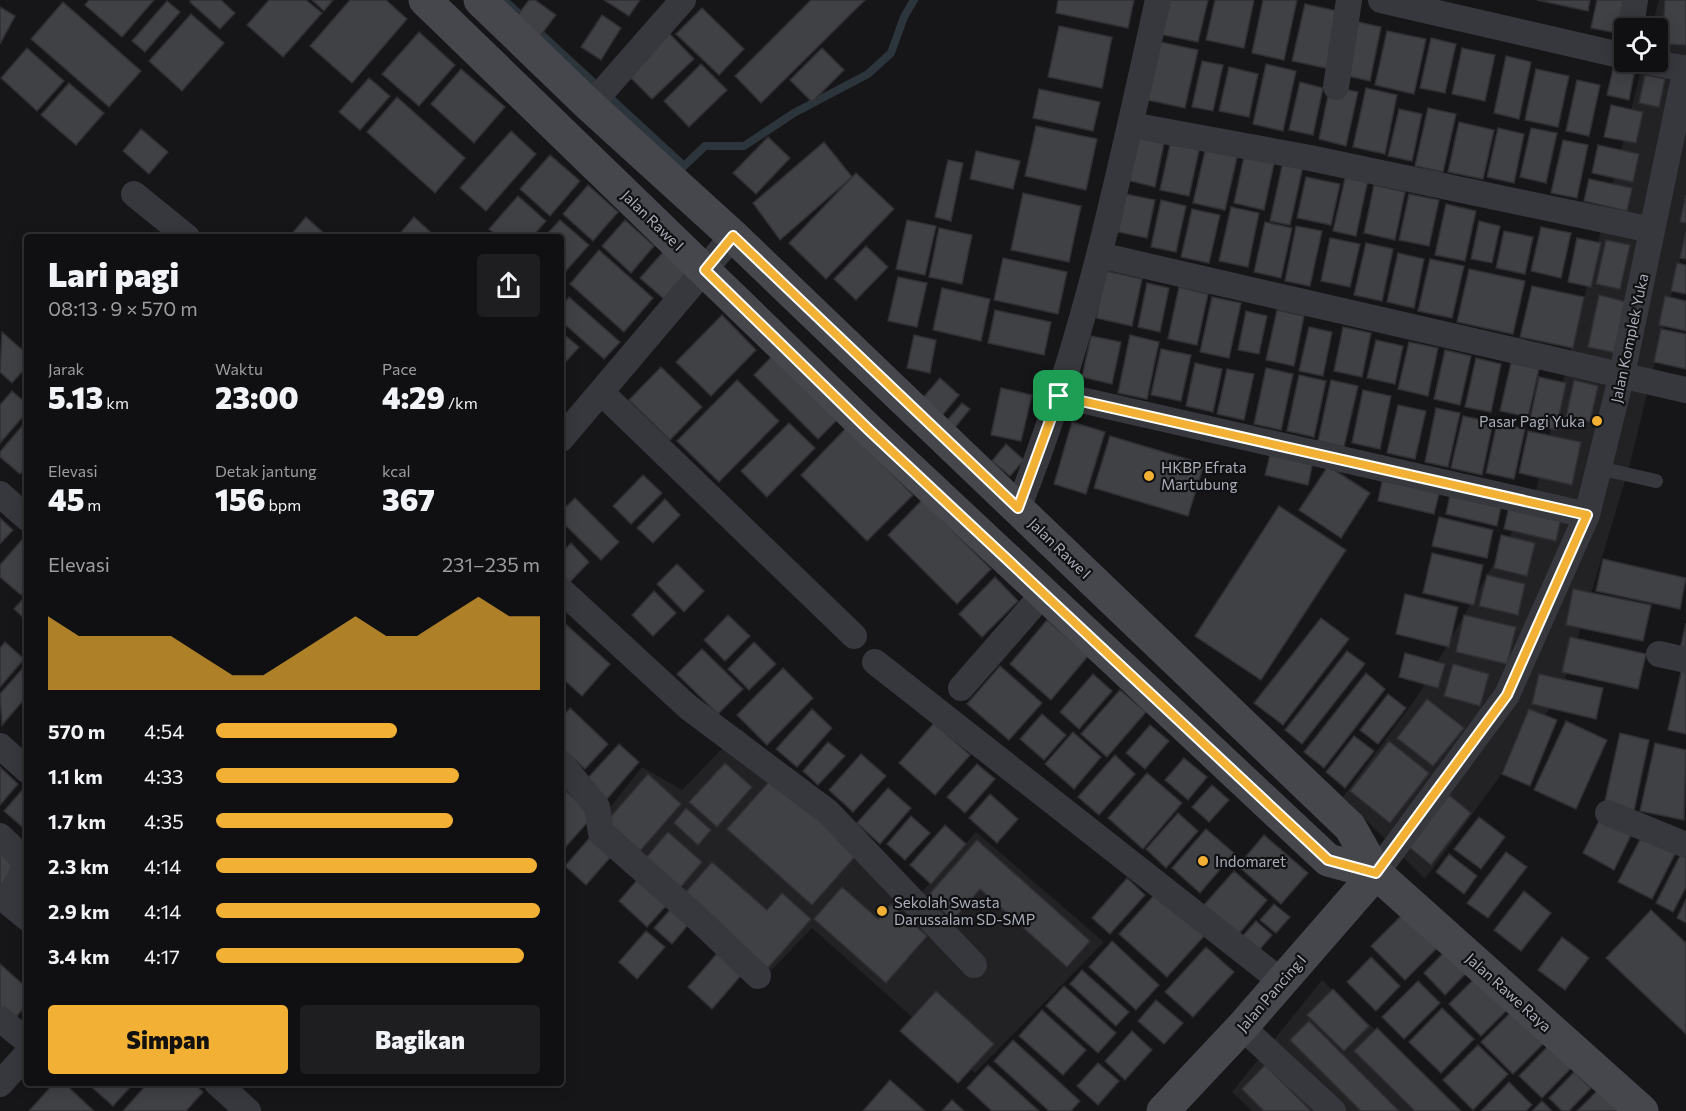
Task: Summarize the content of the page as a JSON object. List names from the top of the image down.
{
  "streets": {
    "main road": ["Jalan Rawe I", "Jalan Rawe Raya", "Jalan Pancing I"],
    "street": ["Jalan Komplek Yuka"]
  },
  "crossings": [
    ["Jalan Rawe I", "Jalan Komplek Yuka"],
    ["Jalan Rawe I", "Jalan Rawe Raya"],
    ["Jalan Rawe I", "Jalan Pancing I"],
    ["Jalan Komplek Yuka", "Jalan Rawe Raya"],
    ["Jalan Komplek Yuka", "Jalan Pancing I"],
    ["Jalan Rawe Raya", "Jalan Pancing I"]
  ],
  "places": [
    "Pasar Pagi Yuka",
    "HKBP Efrata Martubung",
    "Indomaret",
    "Sekolah Swasta Darussalam SD-SMP"
  ],
  "page": {
    "heading": ["Lari pagi", "08:13 · 9 × 570 m"],
    "stats": [
      ["Jarak", "5.13 km"],
      ["Waktu", "23:00"],
      ["Pace", "4:29 /km"],
      ["Elevasi", "45 m"],
      ["Detak jantung", "156 bpm"],
      ["kcal", "367"]
    ],
    "chart": ["Elevasi", "231–235 m"],
    "list": [
      {
        "name": "570 m",
        "note": "4:54"
      },
      {
        "name": "1.1 km",
        "note": "4:33"
      },
      {
        "name": "1.7 km",
        "note": "4:35"
      },
      {
        "name": "2.3 km",
        "note": "4:14"
      },
      {
        "name": "2.9 km",
        "note": "4:14"
      },
      {
        "name": "3.4 km",
        "note": "4:17"
      }
    ],
    "buttons": ["Simpan", "Bagikan"]
  }
}
